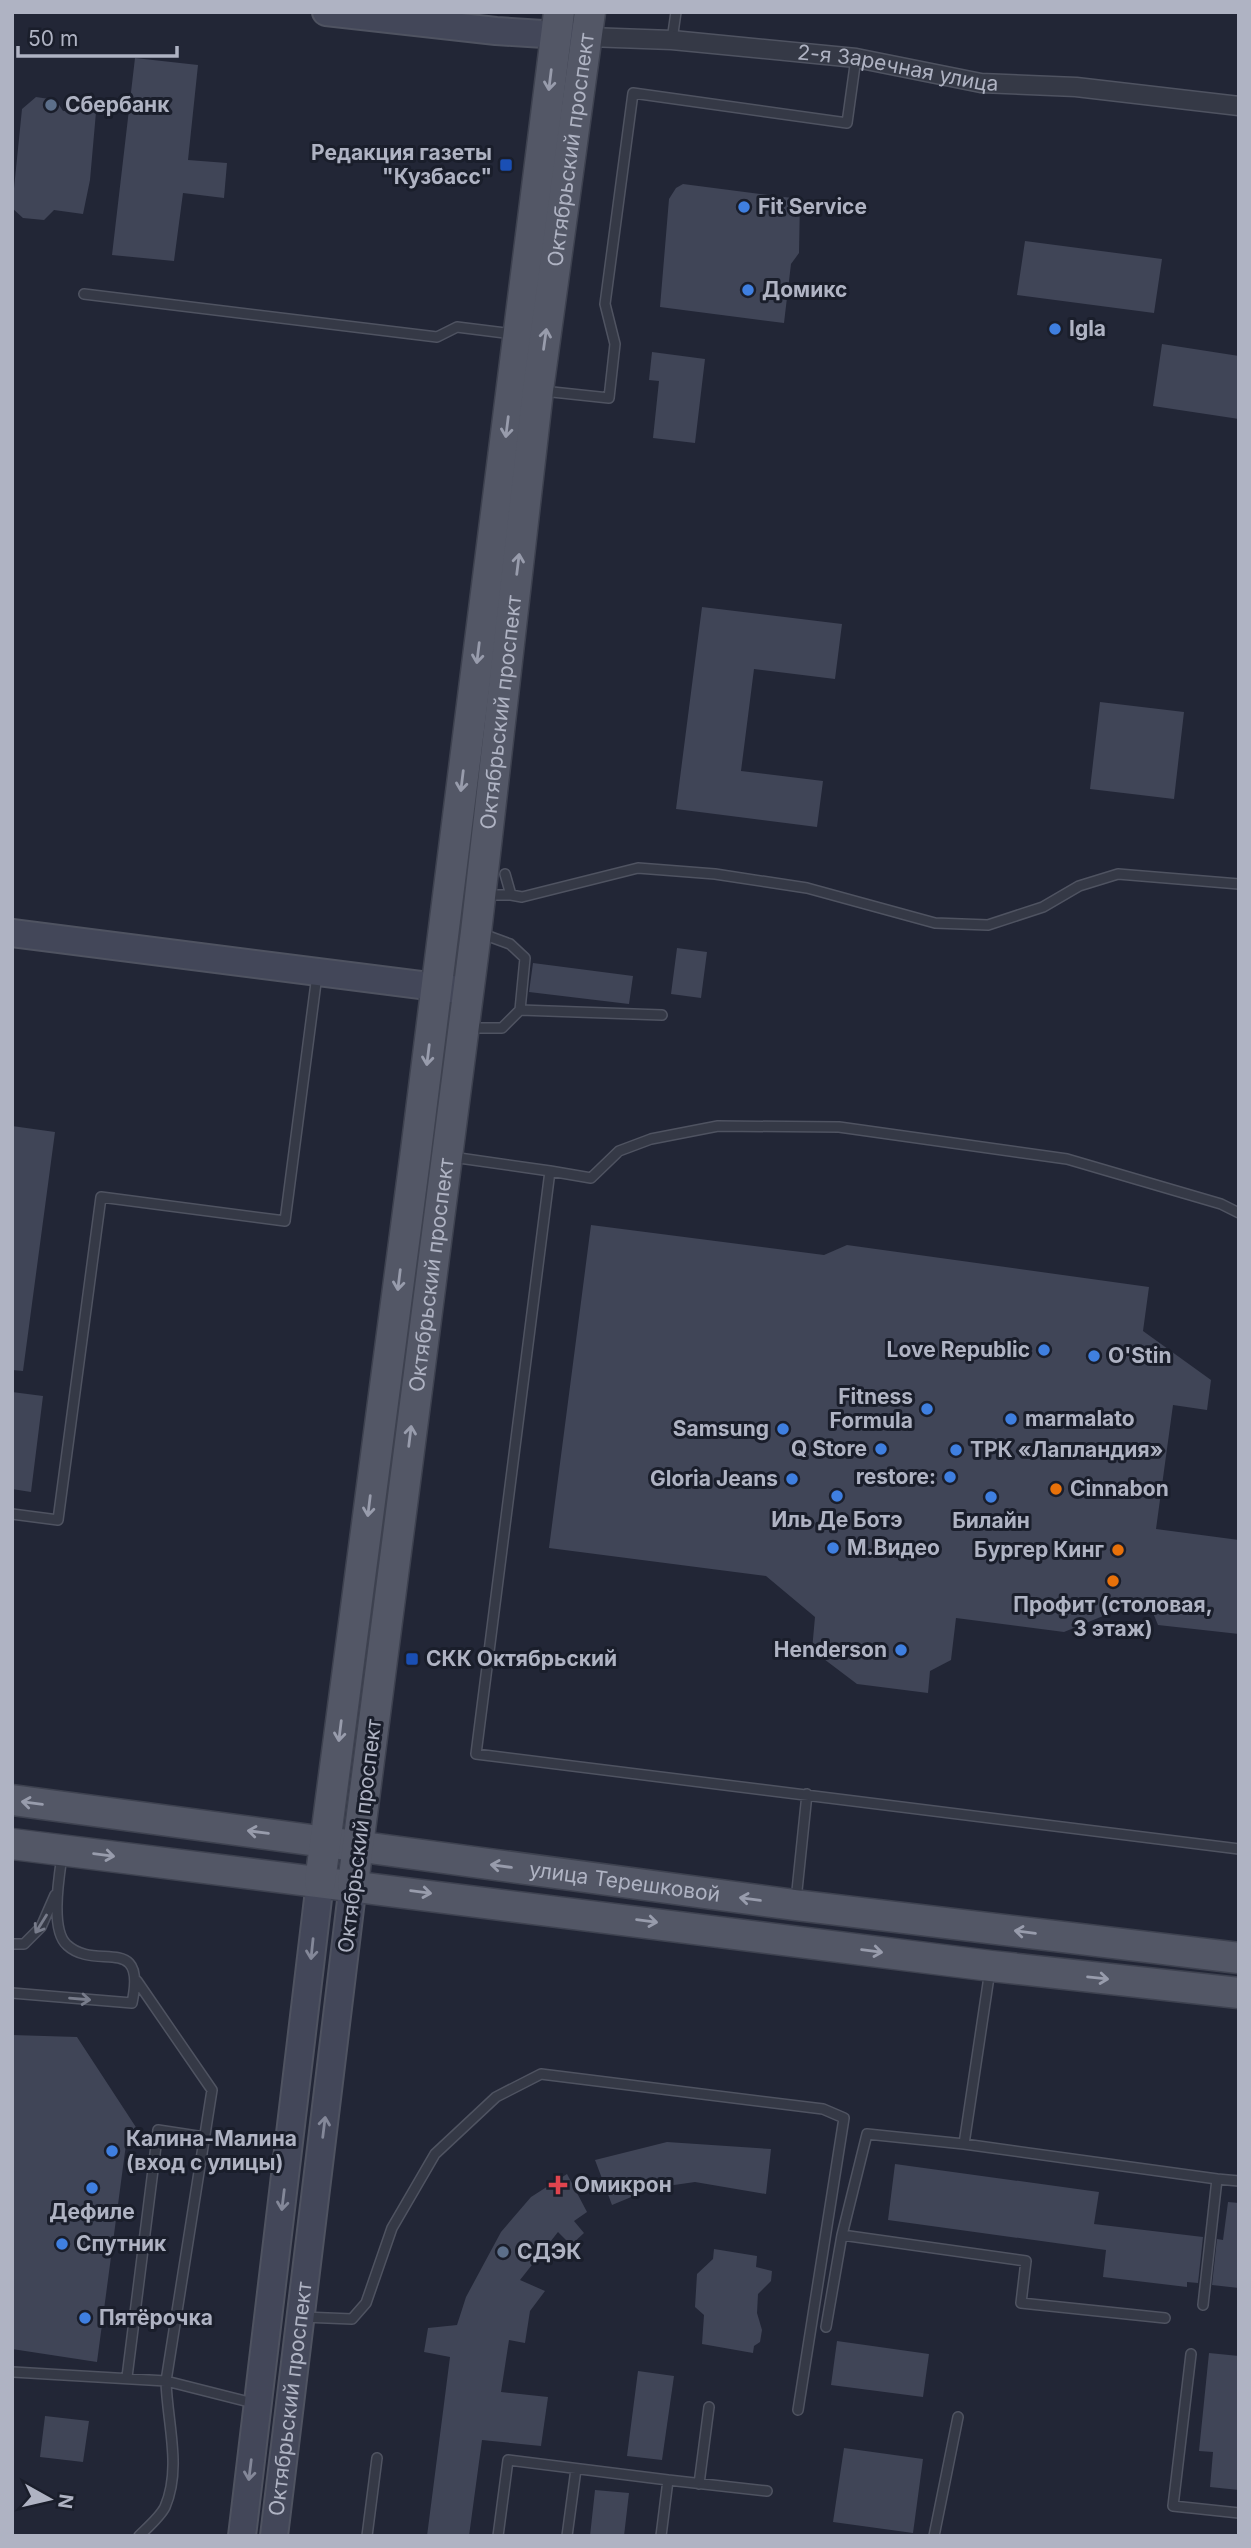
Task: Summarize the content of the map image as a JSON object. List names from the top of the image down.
{
  "streets": {
    "main road": ["2-я Заречная улица", "Октябрьский проспект", "улица Терешковой"]
  },
  "crossings": [
    ["2-я Заречная улица", "Октябрьский проспект"],
    ["Октябрьский проспект", "улица Терешковой"]
  ],
  "places": {
    "other": [
      "Сбербанк",
      "Fit Service",
      "Домикс",
      "Igla",
      "Love Republic",
      "O'Stin",
      "Fitness Formula",
      "marmalato",
      "Samsung",
      "Q Store",
      "ТРК «Лапландия»",
      "restore:",
      "Gloria Jeans",
      "Cinnabon",
      "Иль Де Ботэ",
      "Билайн",
      "М.Видео",
      "Бургер Кинг",
      "Профит (столовая, 3 этаж)",
      "Henderson",
      "Калина-Малина (вход с улицы)",
      "Дефиле",
      "Спутник",
      "СДЭК",
      "Пятёрочка"
    ],
    "transit": ["Редакция газеты \"Кузбасс\"", "СКК Октябрьский"],
    "health": ["Омикрон"]
  },
  "scale_bar": "50 m",
  "north": "right"
}
